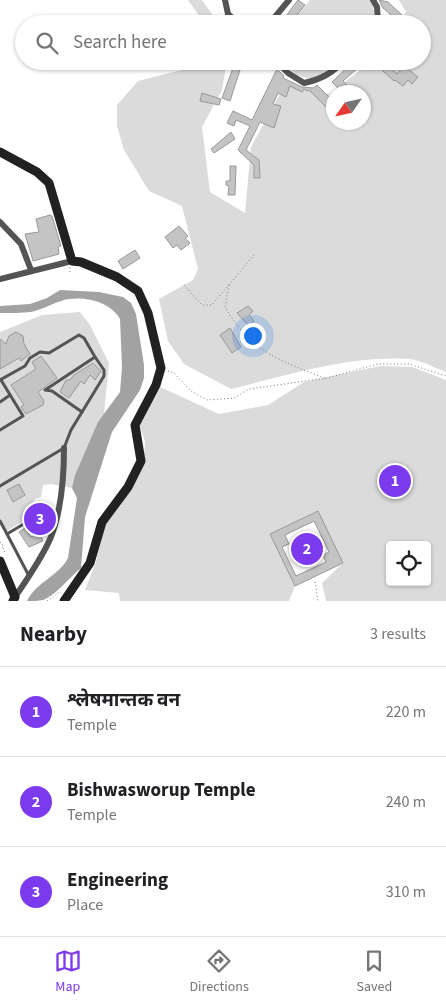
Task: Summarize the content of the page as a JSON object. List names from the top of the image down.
{
  "north": "bottom left",
  "page": {
    "search": "Search here",
    "pins": ["1", "3", "2"],
    "heading": ["Nearby", "3 results"],
    "list": [
      {
        "mark": "1",
        "name": "श्लेषमान्तक वन",
        "note": "Temple",
        "value": "220 m"
      },
      {
        "mark": "2",
        "name": "Bishwasworup Temple",
        "note": "Temple",
        "value": "240 m"
      },
      {
        "mark": "3",
        "name": "Engineering",
        "note": "Place",
        "value": "310 m"
      }
    ],
    "nav": ["Map", "Directions", "Saved"]
  }
}
